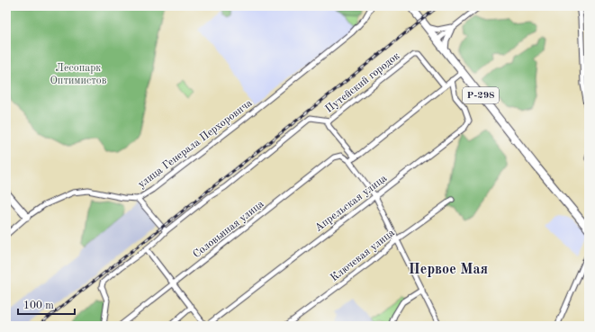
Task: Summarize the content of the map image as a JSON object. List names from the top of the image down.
{
  "streets": {
    "highway": ["Р-298"],
    "street": [
      "Путейский городок",
      "улица Генерала Перхоровича",
      "Апрельская улица",
      "Соловьиная улица",
      "Ключевая улица"
    ]
  },
  "districts": ["Первое Мая"],
  "parks": ["Лесопарк Оптимистов"],
  "scale_bar": "100 m"
}
